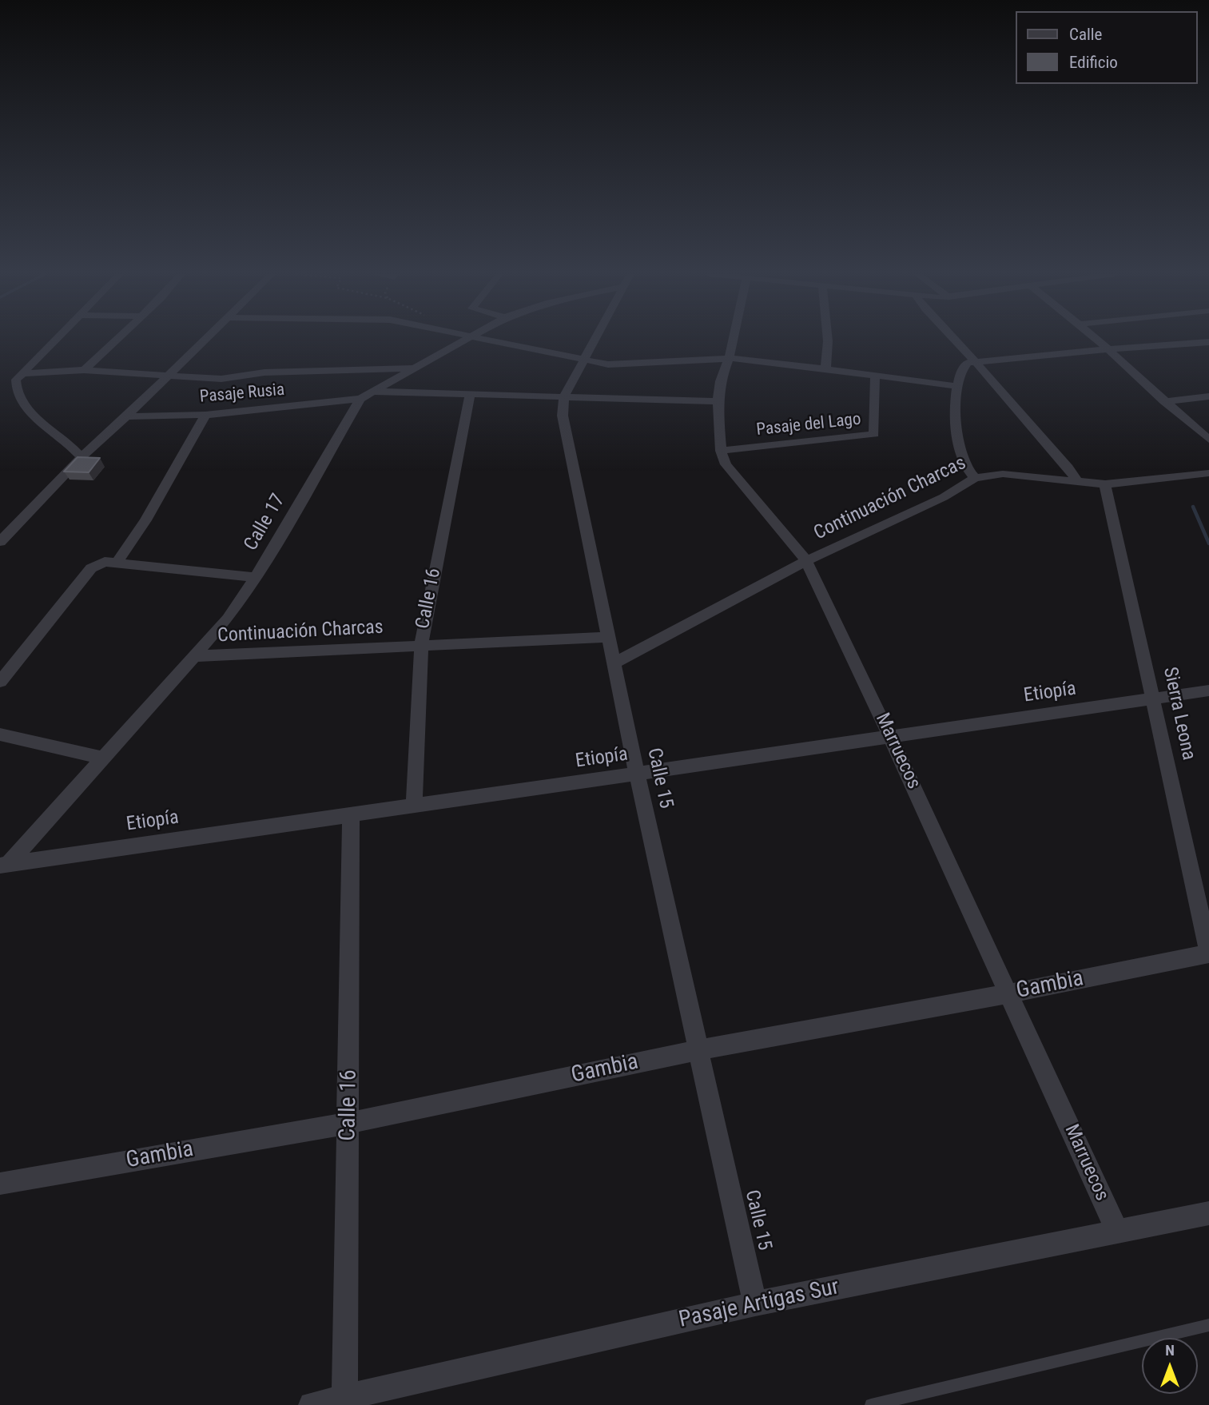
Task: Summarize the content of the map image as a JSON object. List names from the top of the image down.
{
  "streets": {
    "street": [
      "Pasaje Rusia",
      "Pasaje del Lago",
      "Continuación Charcas",
      "Calle 17",
      "Calle 16",
      "Etiopía",
      "Sierra Leona",
      "Marruecos",
      "Calle 15",
      "Gambia",
      "Pasaje Artigas Sur"
    ]
  },
  "crossings": [
    ["Pasaje Rusia", "Calle 17"],
    ["Pasaje del Lago", "Marruecos"],
    ["Continuación Charcas", "Calle 17"],
    ["Continuación Charcas", "Calle 16"],
    ["Continuación Charcas", "Sierra Leona"],
    ["Continuación Charcas", "Marruecos"],
    ["Continuación Charcas", "Calle 15"],
    ["Calle 17", "Etiopía"],
    ["Calle 16", "Etiopía"],
    ["Calle 16", "Gambia"],
    ["Calle 16", "Pasaje Artigas Sur"],
    ["Etiopía", "Sierra Leona"],
    ["Etiopía", "Marruecos"],
    ["Etiopía", "Calle 15"],
    ["Sierra Leona", "Gambia"],
    ["Marruecos", "Gambia"],
    ["Marruecos", "Pasaje Artigas Sur"],
    ["Calle 15", "Gambia"],
    ["Calle 15", "Pasaje Artigas Sur"]
  ],
  "legend": ["Calle", "Edificio"],
  "north": "top"
}
